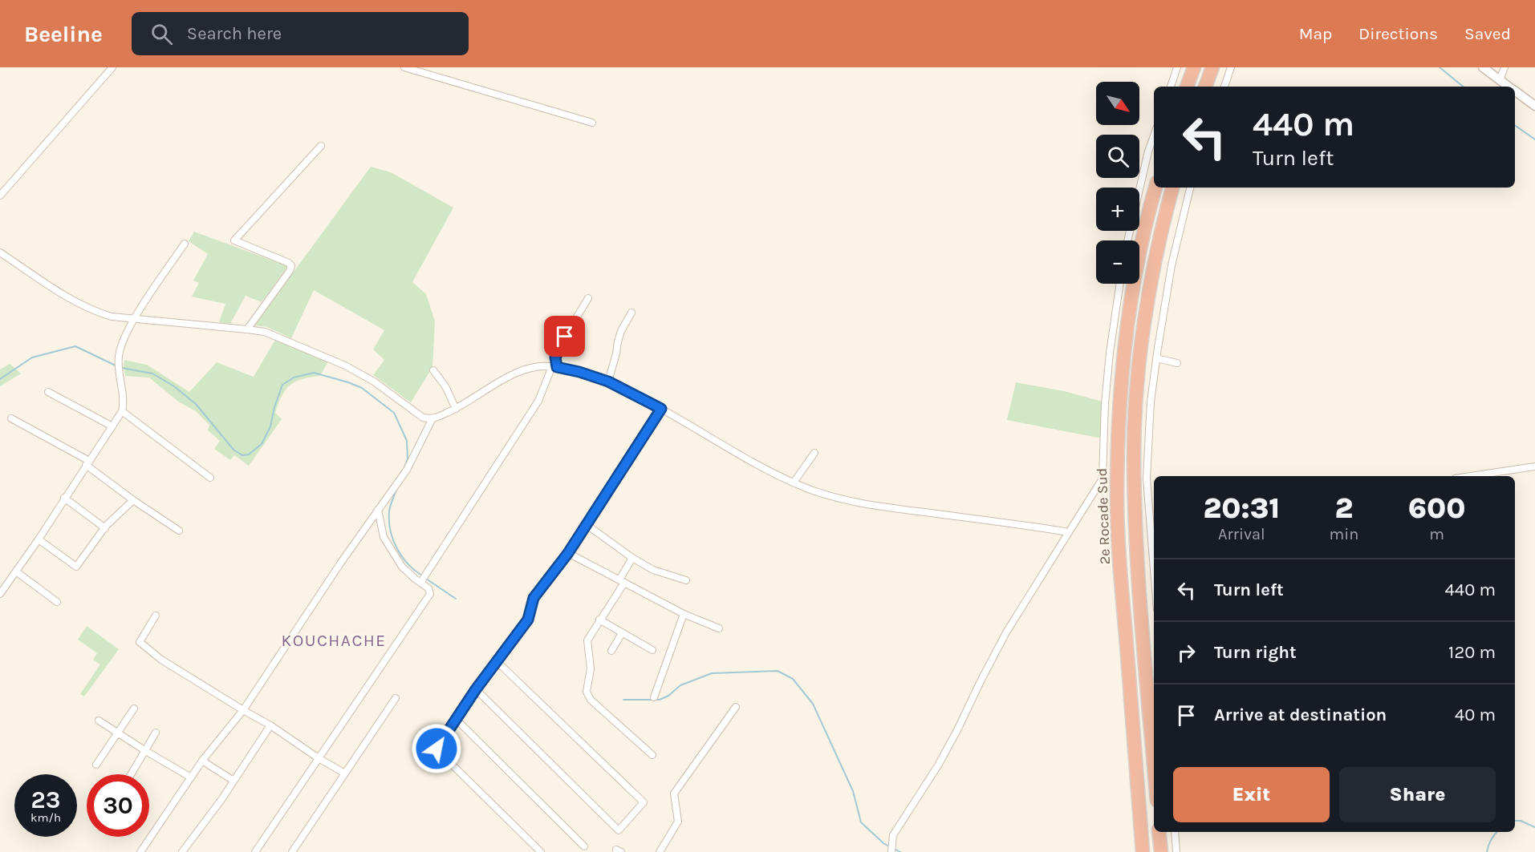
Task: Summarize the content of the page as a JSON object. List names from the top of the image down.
{
  "streets": {
    "highway": ["2e Rocade Sud"]
  },
  "districts": ["KOUCHACHE"],
  "north": "bottom right",
  "page": {
    "header": "Beeline",
    "search": "Search here",
    "nav": ["Map", "Directions", "Saved"],
    "map_buttons": ["+", "−"],
    "turn": ["440 m", "Turn left"],
    "eta": [
      "20:31",
      "Arrival",
      "2",
      "min",
      "600",
      "m"
    ],
    "list": [
      {
        "name": "Turn left",
        "value": "440 m"
      },
      {
        "name": "Turn right",
        "value": "120 m"
      },
      {
        "name": "Arrive at destination",
        "value": "40 m"
      }
    ],
    "buttons": ["Exit", "Share"],
    "speed": "23 km/h",
    "limit": "30"
  }
}
